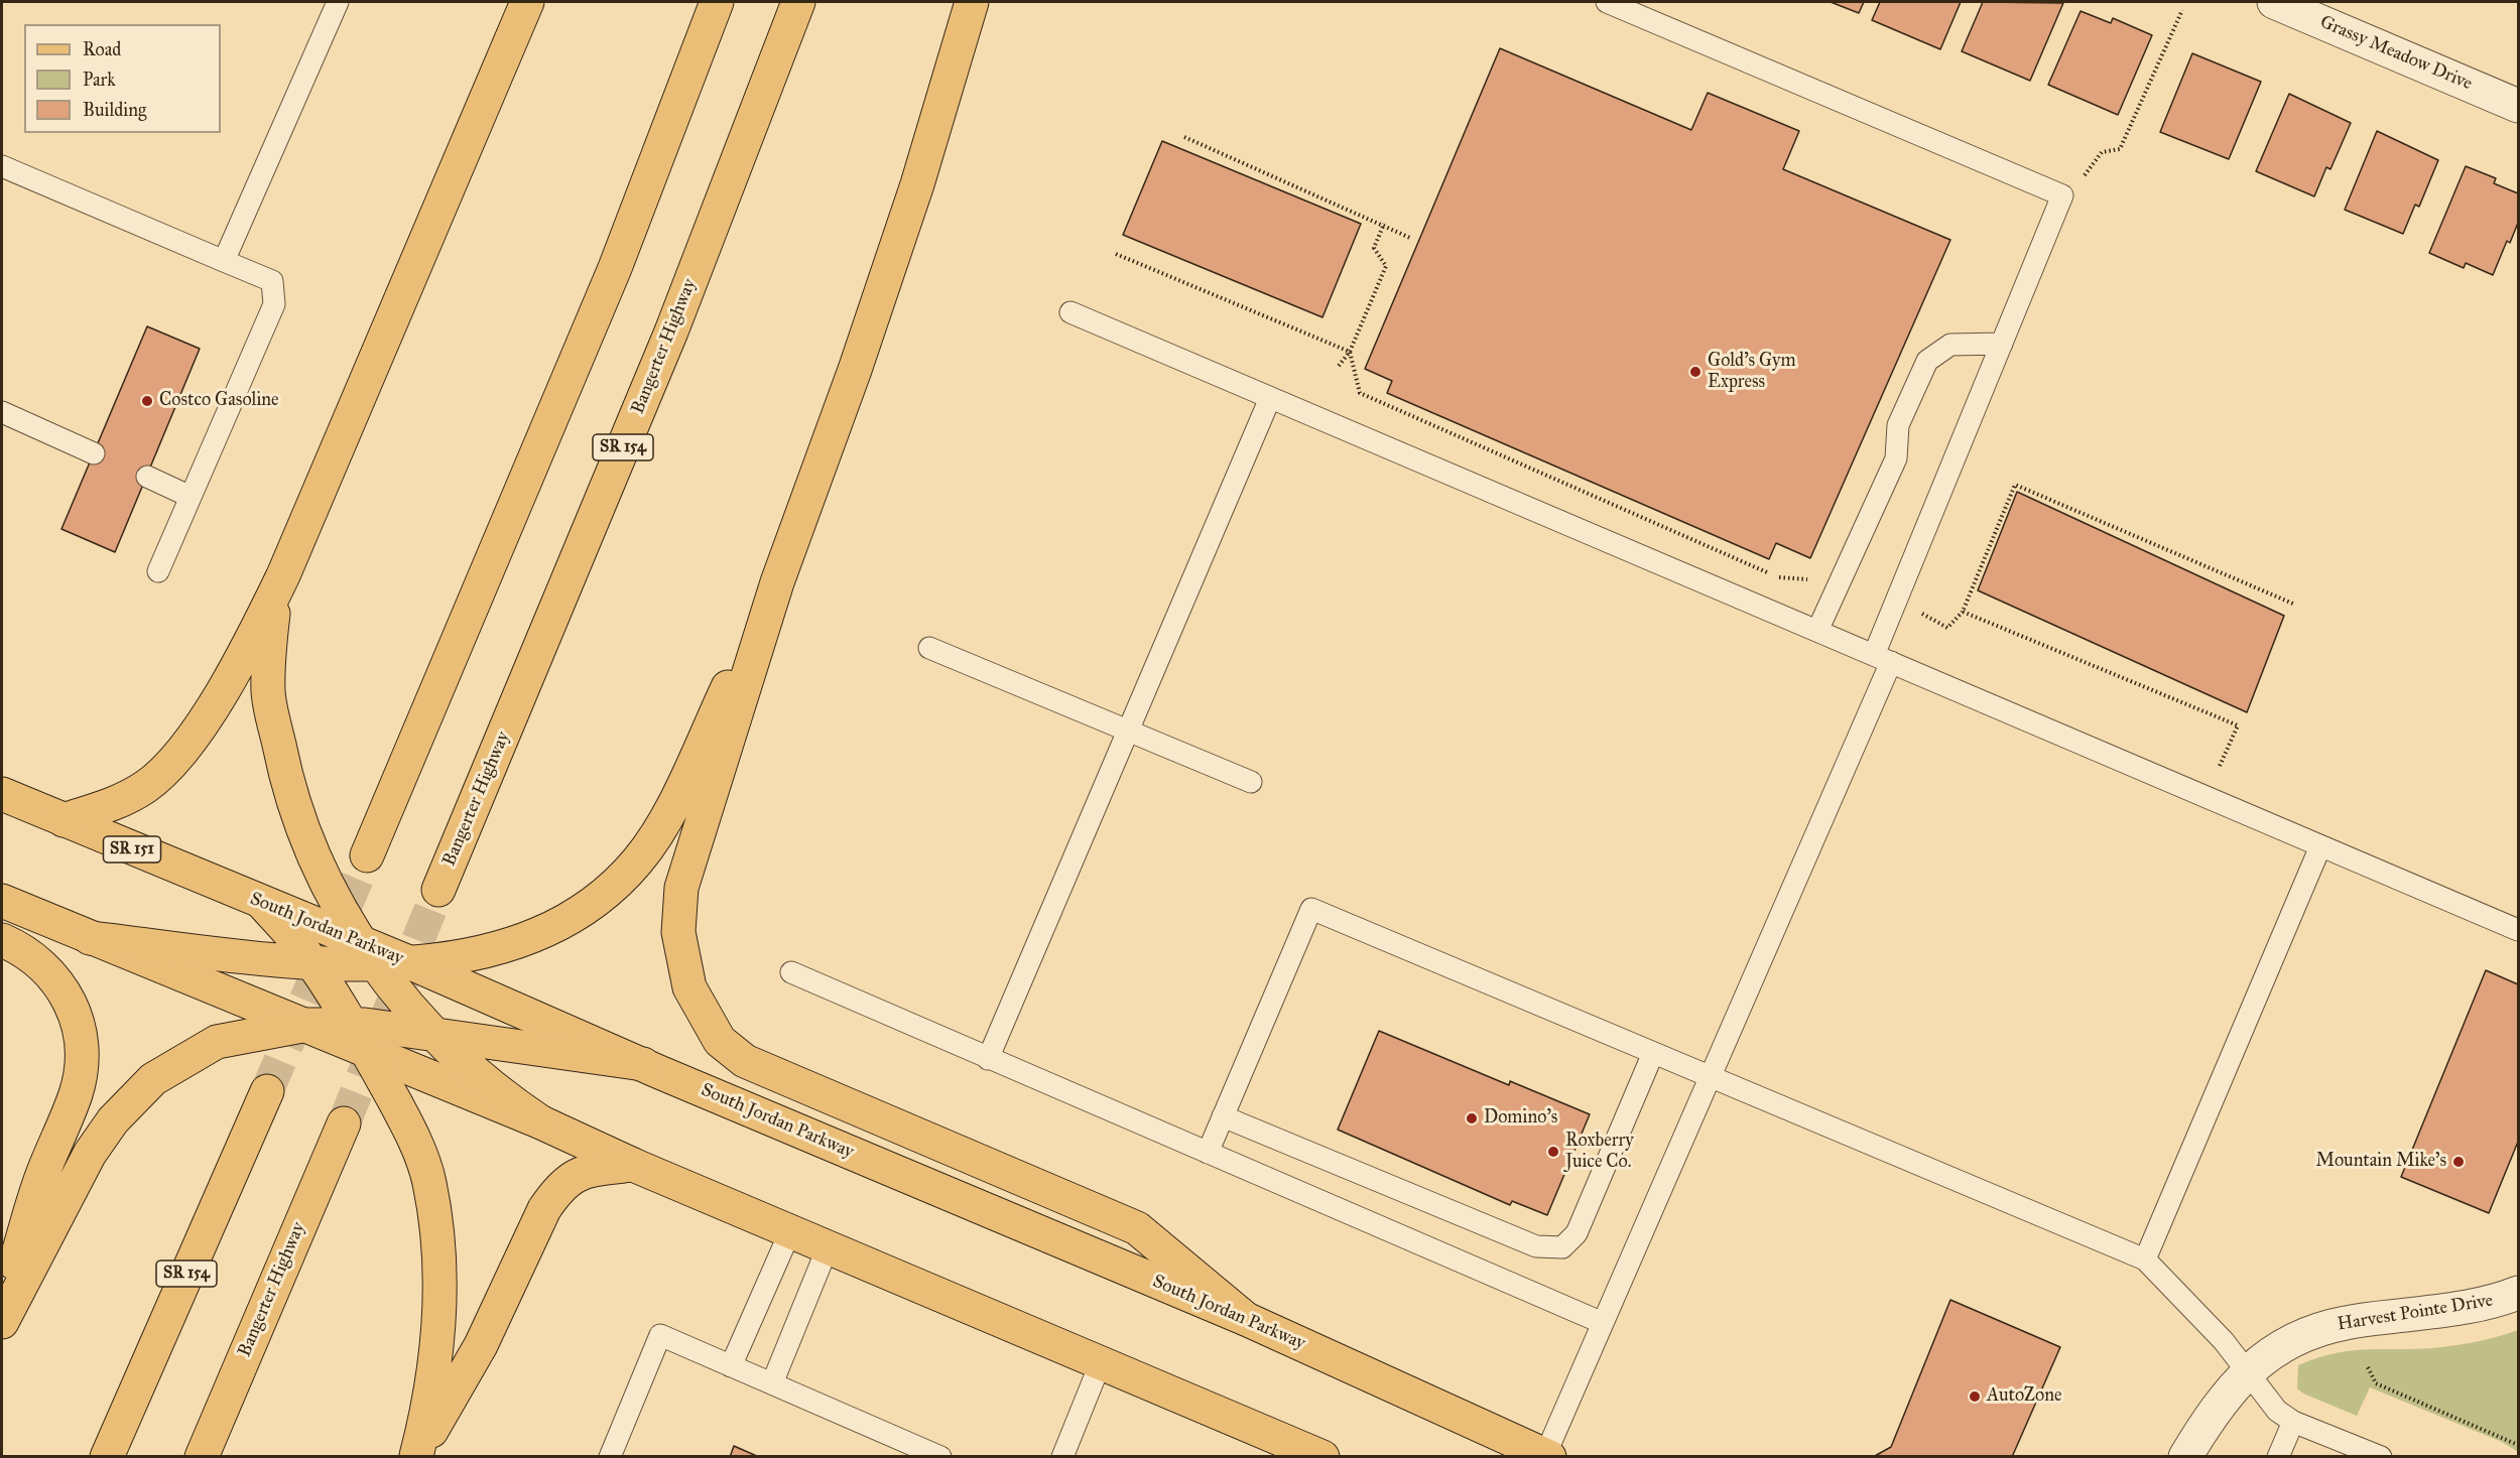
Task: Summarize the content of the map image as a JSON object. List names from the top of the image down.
{
  "streets": {
    "main road": [
      "Bangerter Highway",
      "SR 154",
      "SR 151",
      "South Jordan Parkway"
    ],
    "street": ["Grassy Meadow Drive", "Harvest Pointe Drive"]
  },
  "places": [
    "Gold's Gym Express",
    "Costco Gasoline",
    "Domino's",
    "Roxberry Juice Co.",
    "Mountain Mike's",
    "AutoZone"
  ],
  "legend": ["Road", "Park", "Building"]
}
